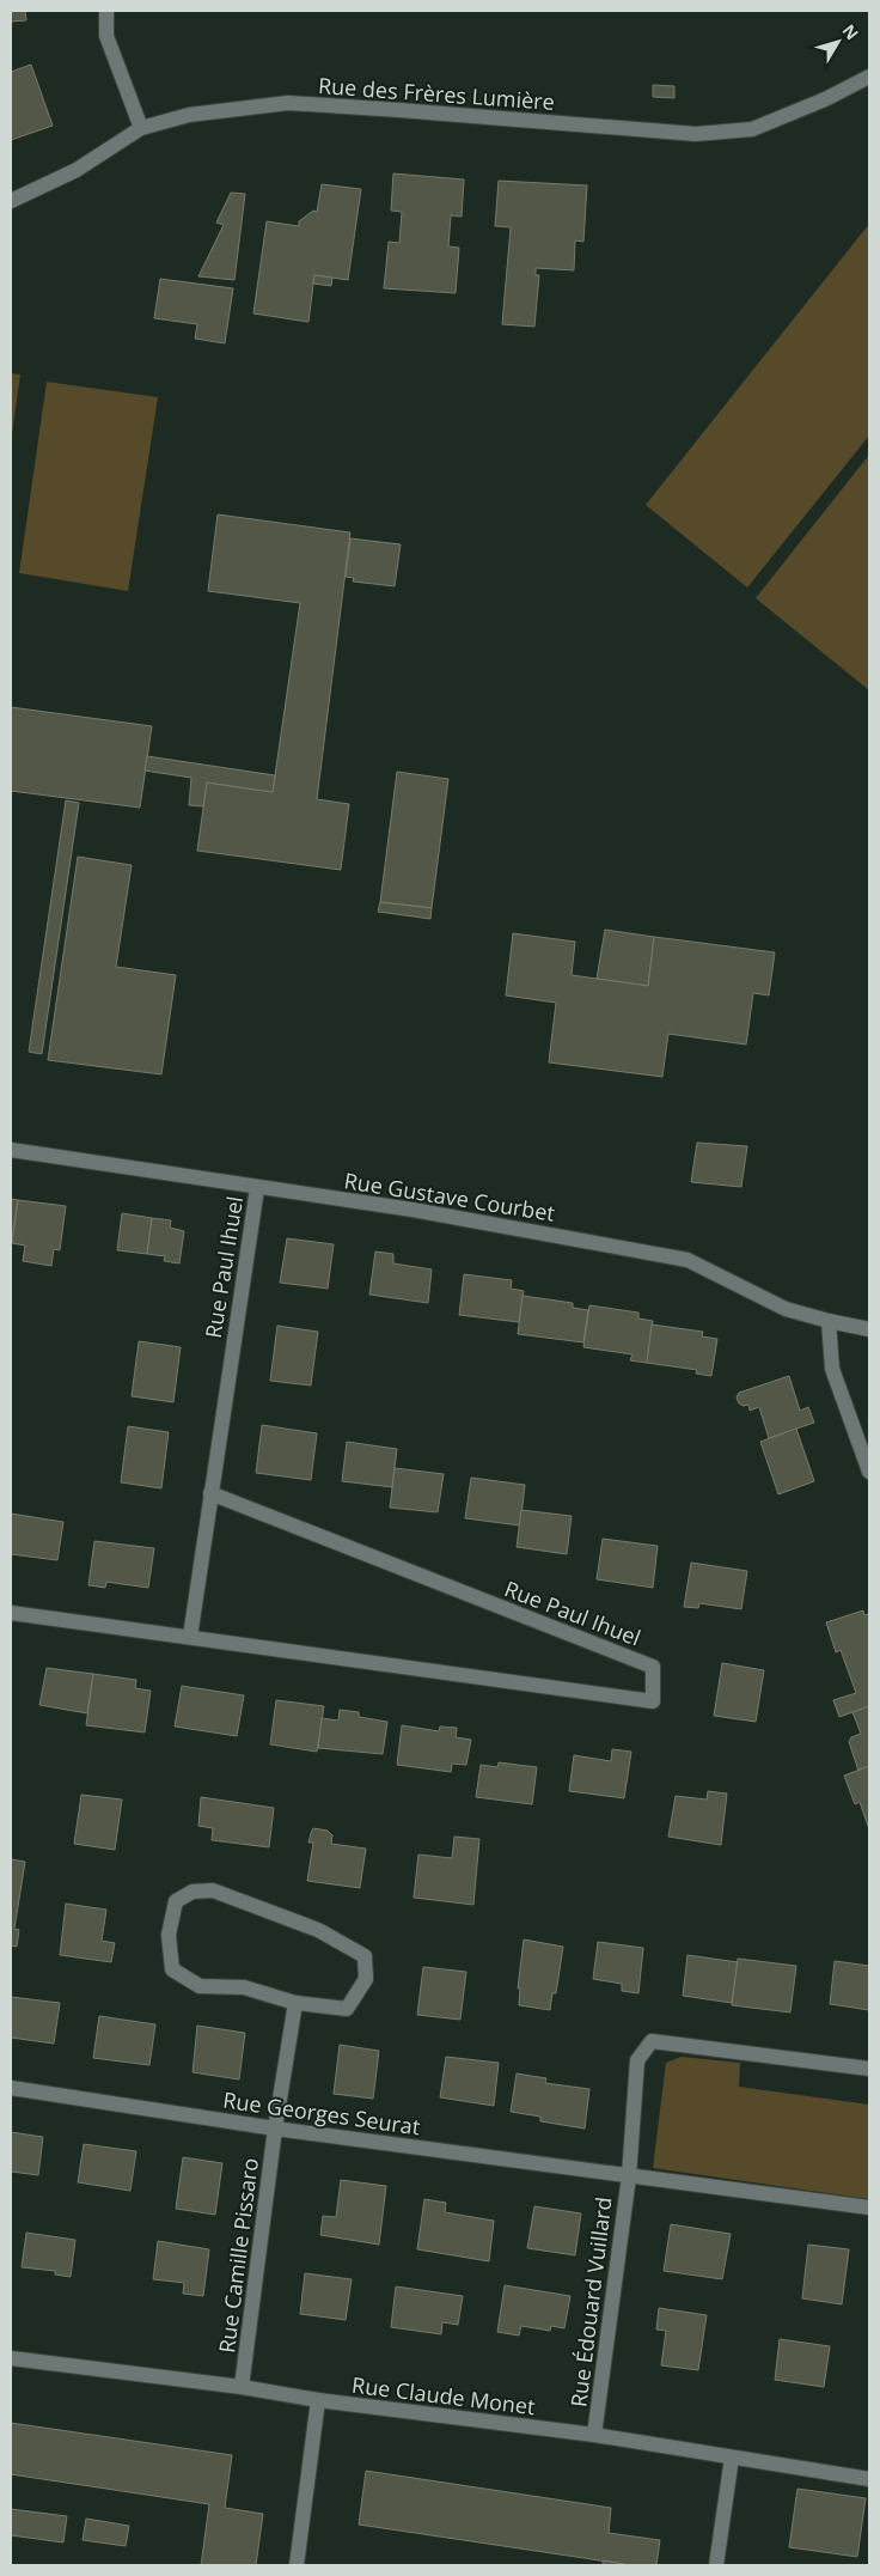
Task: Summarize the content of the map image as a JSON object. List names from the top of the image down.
{
  "streets": {
    "street": [
      "Rue des Frères Lumière",
      "Rue Gustave Courbet",
      "Rue Paul Ihuel",
      "Rue Georges Seurat",
      "Rue Camille Pissaro",
      "Rue Édouard Vuillard",
      "Rue Claude Monet"
    ]
  },
  "crossings": [
    ["Rue Gustave Courbet", "Rue Paul Ihuel"],
    ["Rue Georges Seurat", "Rue Camille Pissaro"],
    ["Rue Georges Seurat", "Rue Édouard Vuillard"],
    ["Rue Camille Pissaro", "Rue Claude Monet"],
    ["Rue Édouard Vuillard", "Rue Claude Monet"]
  ],
  "north": "top right"
}
